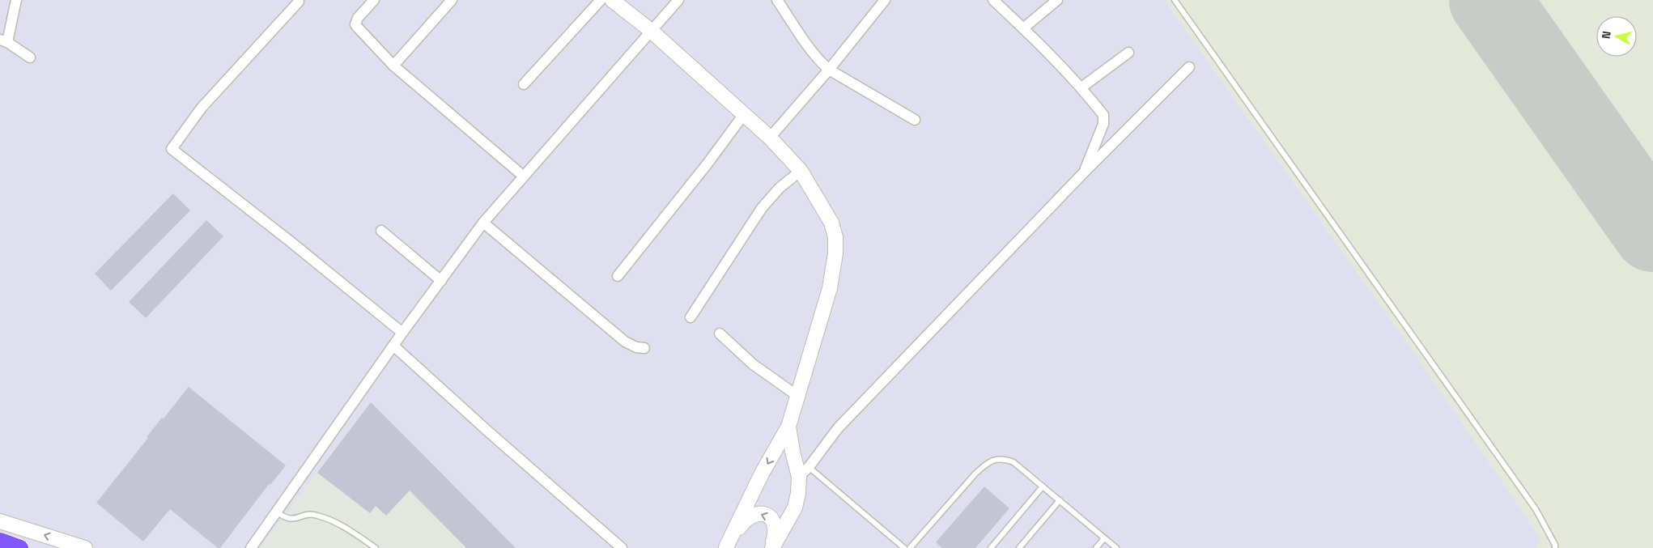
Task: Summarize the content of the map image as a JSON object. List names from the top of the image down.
{
  "north": "left"
}
